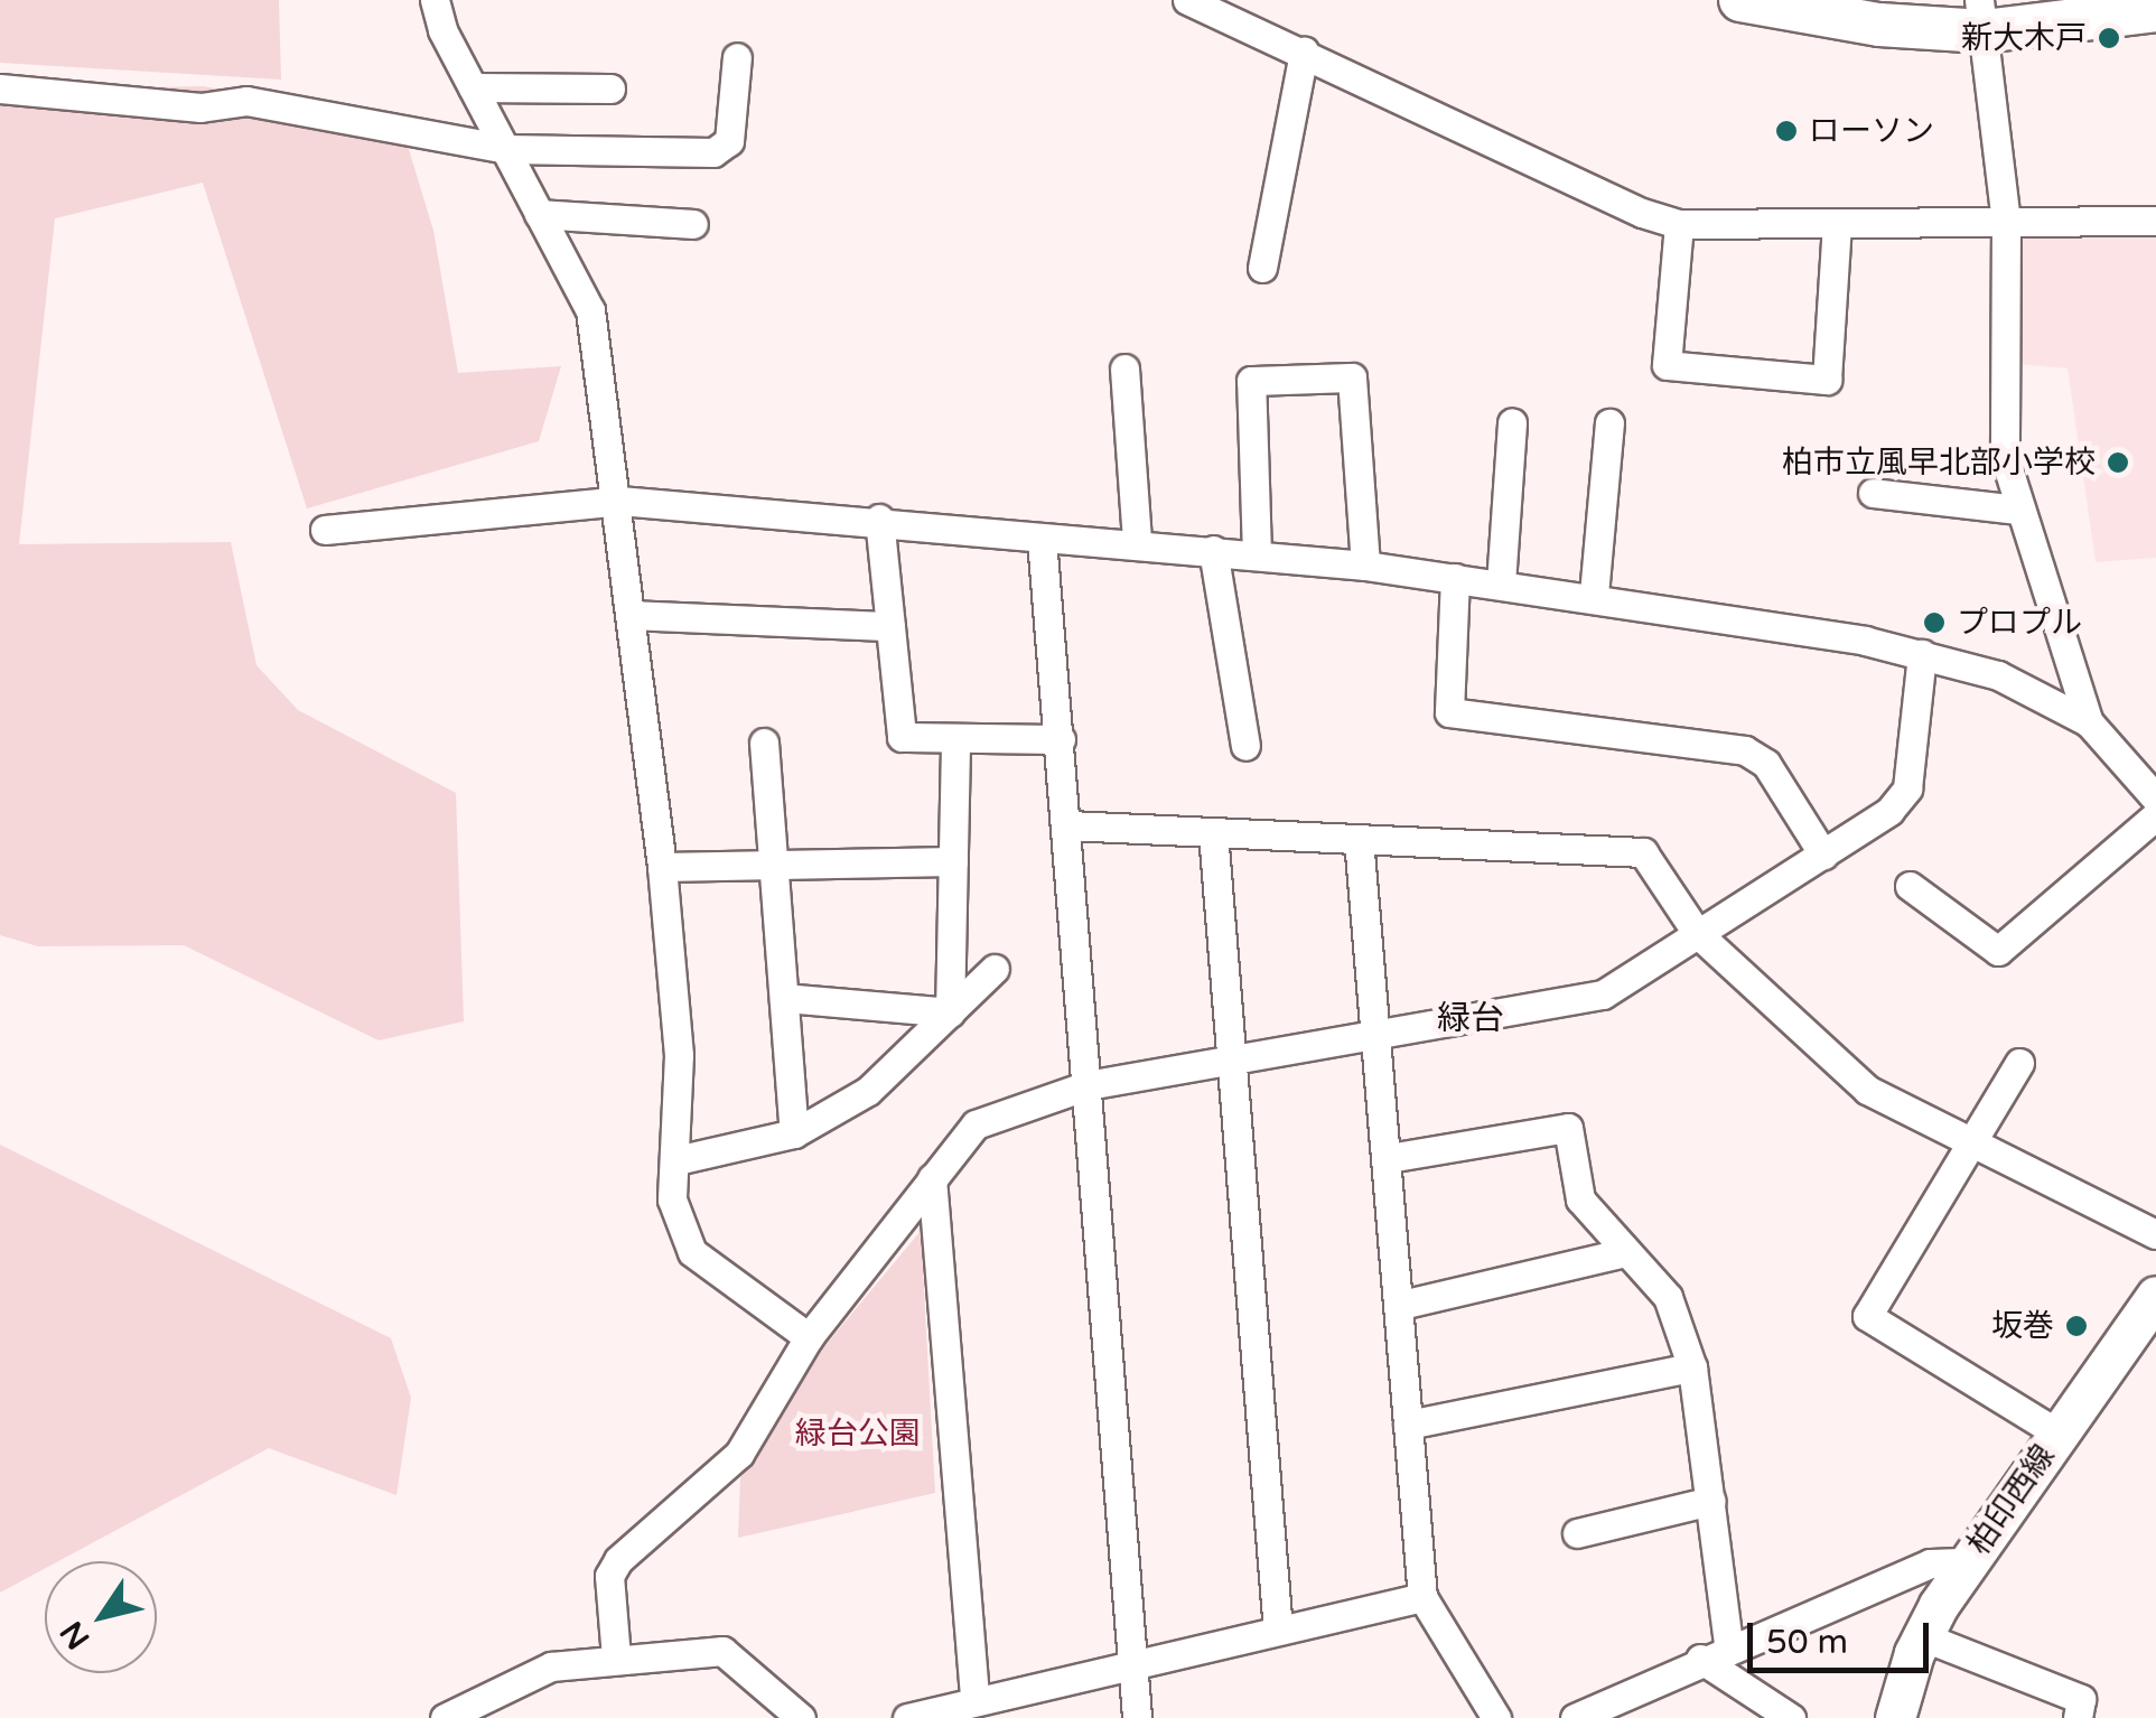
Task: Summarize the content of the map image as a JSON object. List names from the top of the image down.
{
  "streets": {
    "main road": ["柏印西線"]
  },
  "districts": ["緑台"],
  "parks": ["緑台公園"],
  "places": [
    "新大木戸",
    "ローソン",
    "柏市立風早北部小学校",
    "プロプル",
    "坂巻"
  ],
  "scale_bar": "50 m",
  "north": "bottom left"
}
